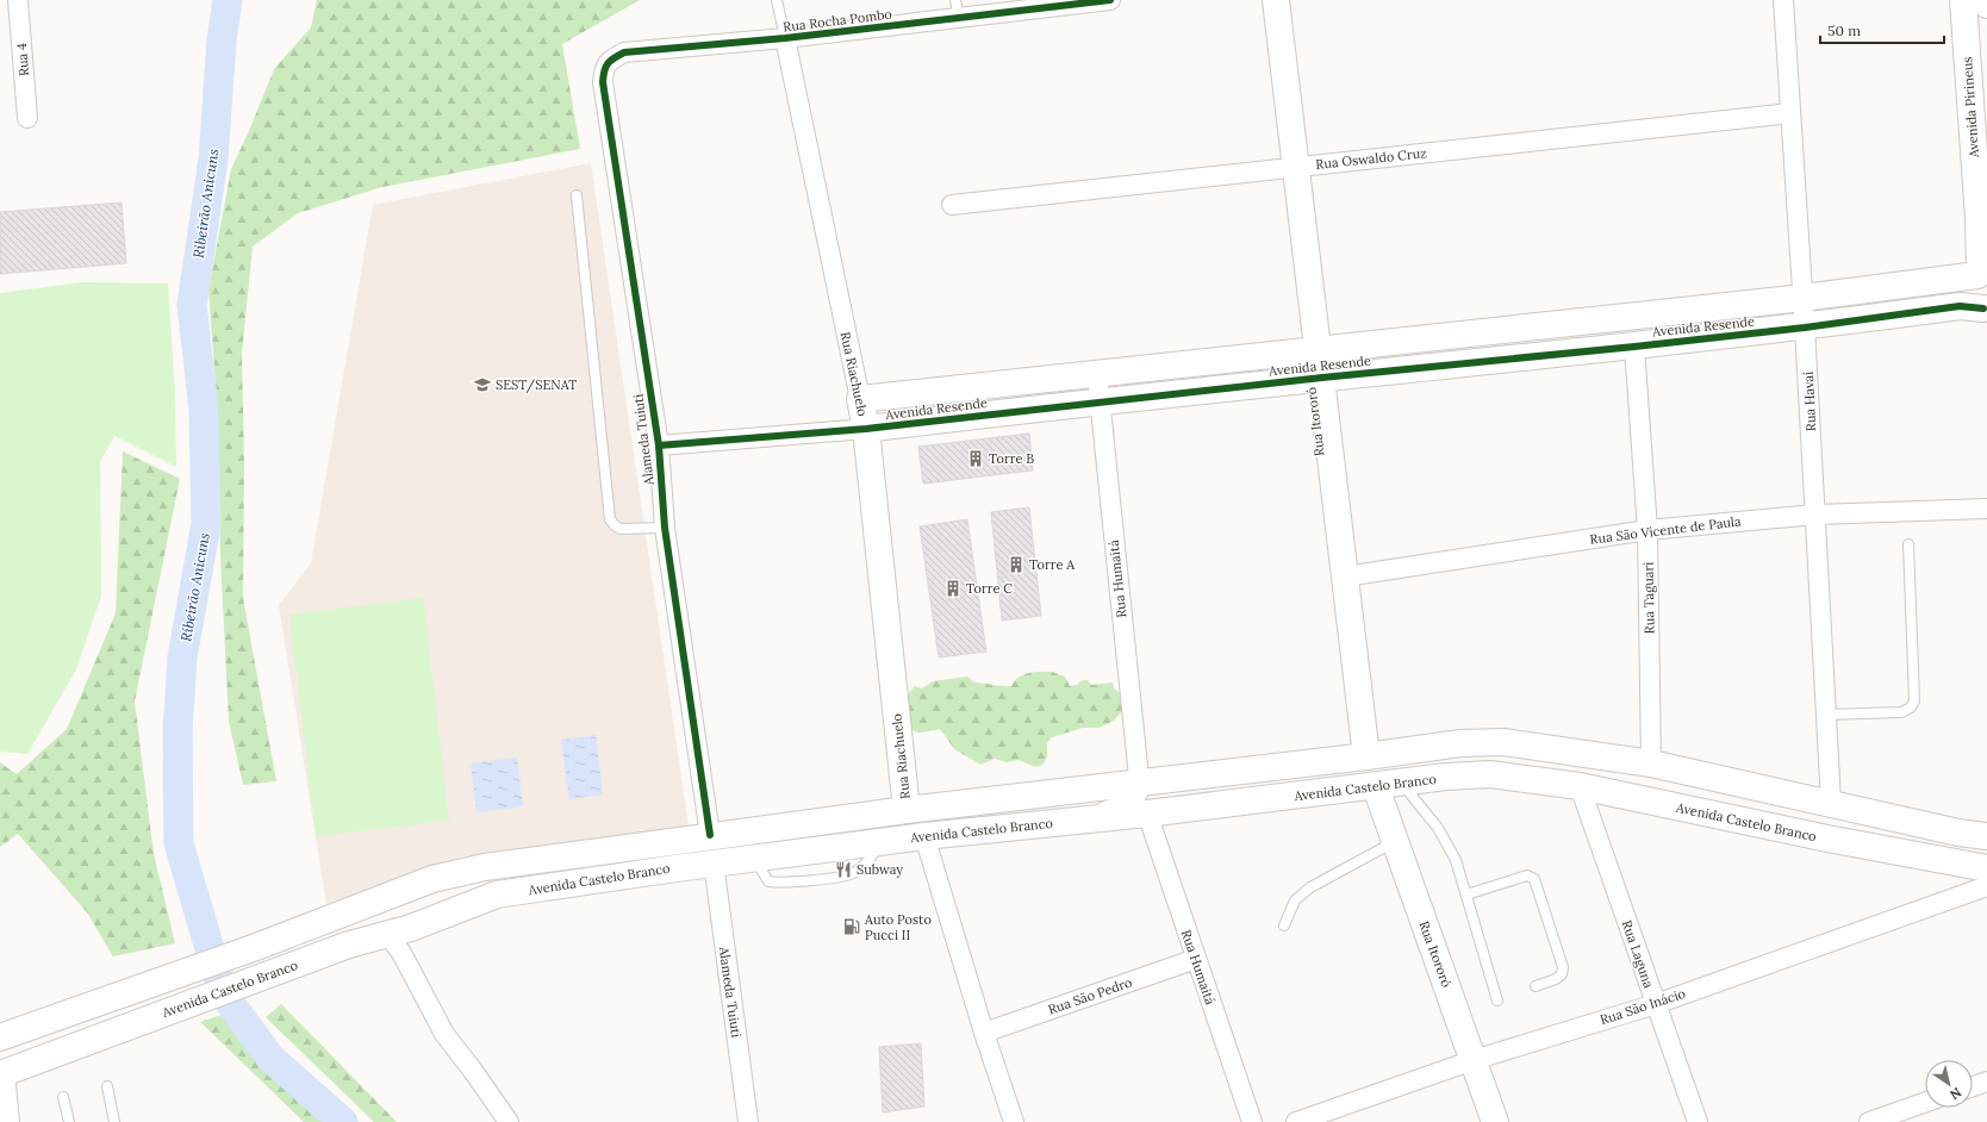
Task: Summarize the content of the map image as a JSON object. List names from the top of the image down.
{
  "streets": {
    "main road": [
      "Avenida Pirineus",
      "Avenida Resende",
      "Rua Riachuelo",
      "Rua Itororó",
      "Avenida Castelo Branco"
    ],
    "street": [
      "Rua Rocha Pombo",
      "Rua 4",
      "Rua Oswaldo Cruz",
      "Rua Havaí",
      "Alameda Tuiuti",
      "Rua São Vicente de Paula",
      "Rua Humaitá",
      "Rua Taguari",
      "Rua Laguna",
      "Rua São Pedro",
      "Rua São Inácio"
    ]
  },
  "crossings": [
    ["Rua Rocha Pombo", "Rua Riachuelo"],
    ["Rua Rocha Pombo", "Alameda Tuiuti"],
    ["Avenida Pirineus", "Avenida Resende"],
    ["Rua Oswaldo Cruz", "Rua Havaí"],
    ["Rua Oswaldo Cruz", "Rua Itororó"],
    ["Avenida Resende", "Rua Riachuelo"],
    ["Avenida Resende", "Rua Havaí"],
    ["Avenida Resende", "Rua Itororó"],
    ["Avenida Resende", "Alameda Tuiuti"],
    ["Avenida Resende", "Rua Humaitá"],
    ["Avenida Resende", "Rua Taguari"],
    ["Rua Riachuelo", "Avenida Castelo Branco"],
    ["Rua Havaí", "Rua São Vicente de Paula"],
    ["Rua Havaí", "Avenida Castelo Branco"],
    ["Rua Itororó", "Rua São Vicente de Paula"],
    ["Rua Itororó", "Avenida Castelo Branco"],
    ["Rua Itororó", "Rua São Inácio"],
    ["Alameda Tuiuti", "Avenida Castelo Branco"],
    ["Rua São Vicente de Paula", "Rua Taguari"],
    ["Rua Humaitá", "Avenida Castelo Branco"],
    ["Rua Humaitá", "Rua São Pedro"],
    ["Rua Taguari", "Avenida Castelo Branco"],
    ["Avenida Castelo Branco", "Rua Laguna"],
    ["Rua Laguna", "Rua São Inácio"]
  ],
  "water": ["Ribeirão Anicuns"],
  "places": {
    "school or university": ["SEST/SENAT"],
    "building": ["Torre B", "Torre A", "Torre C"],
    "restaurant": ["Subway"],
    "fuel station": ["Auto Posto Pucci II"]
  },
  "scale_bar": "50 m",
  "north": "bottom right"
}
